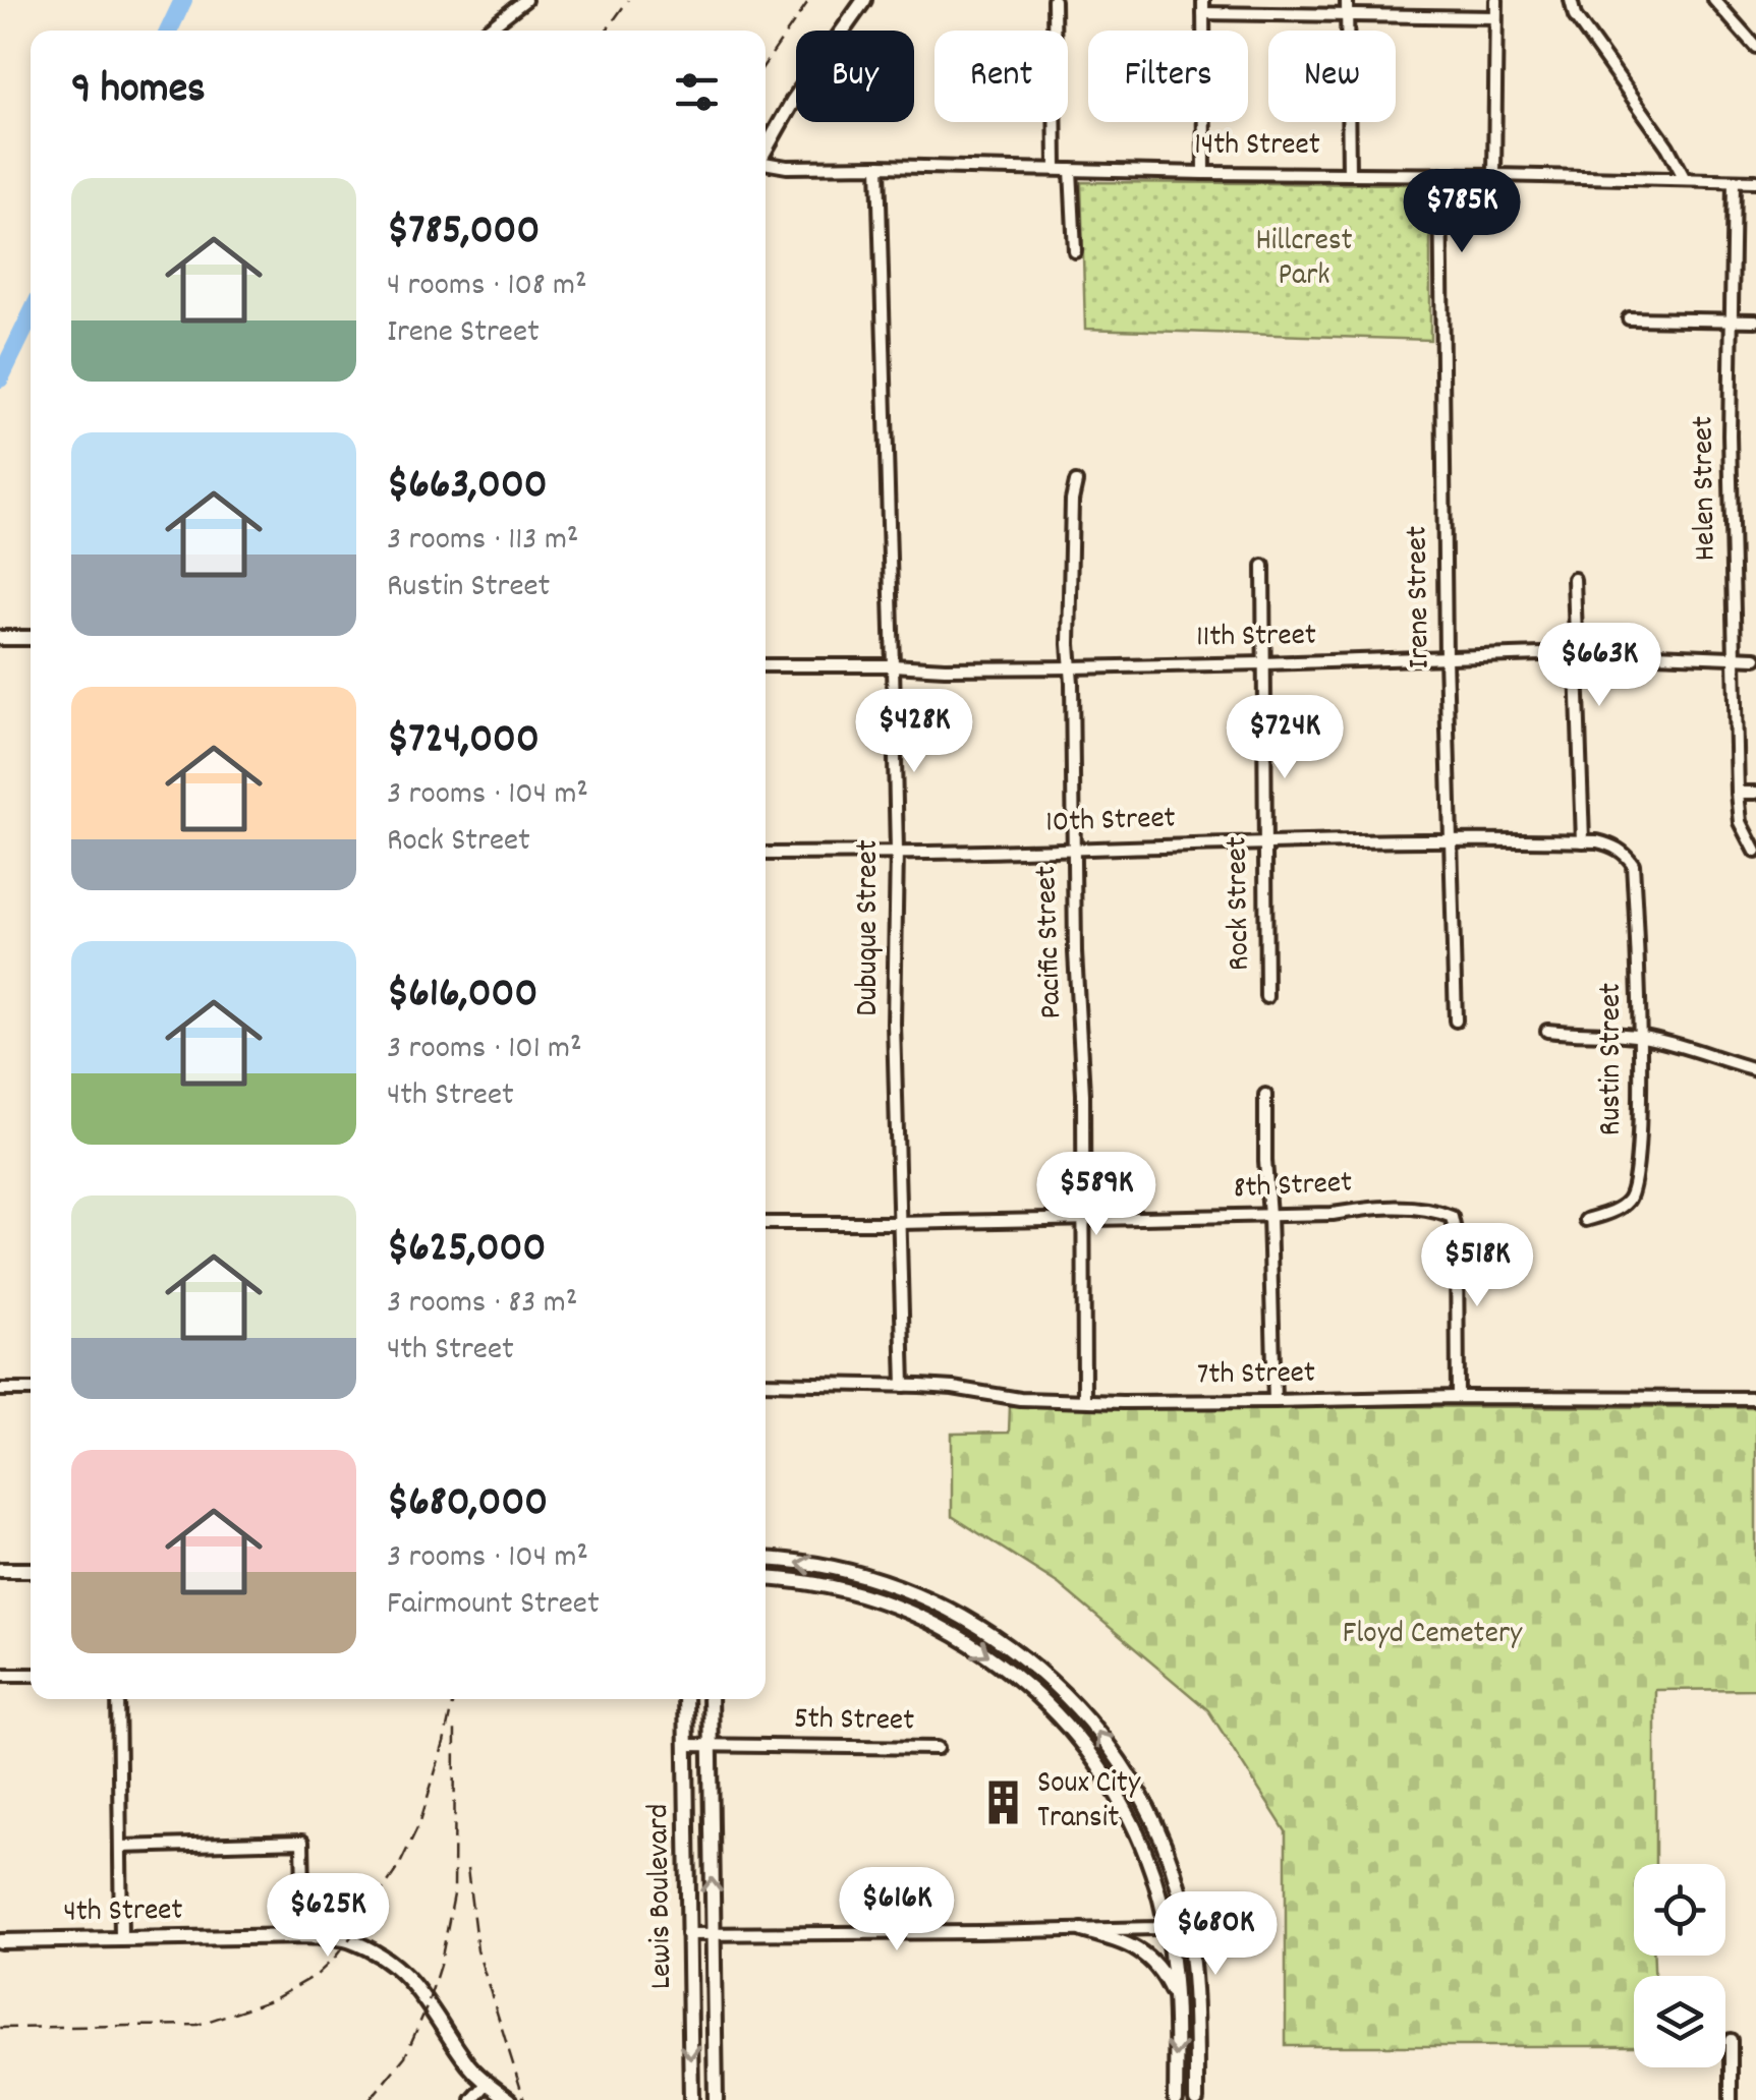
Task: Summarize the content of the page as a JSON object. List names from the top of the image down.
{
  "streets": {
    "main road": ["Lewis Boulevard", "4th Street"],
    "street": [
      "14th Street",
      "Helen Street",
      "Irene Street",
      "11th Street",
      "10th Street",
      "Rock Street",
      "Dubuque Street",
      "Pacific Street",
      "Rustin Street",
      "8th Street",
      "7th Street",
      "5th Street"
    ]
  },
  "crossings": [
    ["14th Street", "Helen Street"],
    ["14th Street", "Irene Street"],
    ["14th Street", "Dubuque Street"],
    ["Helen Street", "11th Street"],
    ["Irene Street", "11th Street"],
    ["Irene Street", "10th Street"],
    ["11th Street", "Rock Street"],
    ["11th Street", "Dubuque Street"],
    ["11th Street", "Pacific Street"],
    ["10th Street", "Rock Street"],
    ["10th Street", "Dubuque Street"],
    ["10th Street", "Pacific Street"],
    ["10th Street", "Rustin Street"],
    ["Dubuque Street", "8th Street"],
    ["Dubuque Street", "7th Street"],
    ["Pacific Street", "8th Street"],
    ["Pacific Street", "7th Street"],
    ["8th Street", "7th Street"],
    ["5th Street", "Lewis Boulevard"]
  ],
  "parks": ["Hillcrest Park", "Floyd Cemetery"],
  "places": {
    "building": ["Soux City Transit"]
  },
  "page": {
    "chip": [
      "Buy",
      "Rent",
      "Filters",
      "New"
    ],
    "heading": "9 homes",
    "list": [
      {
        "name": "$785,000",
        "note": "4 rooms · 108 m² · Irene Street"
      },
      {
        "name": "$663,000",
        "note": "3 rooms · 113 m² · Rustin Street"
      },
      {
        "name": "$724,000",
        "note": "3 rooms · 104 m² · Rock Street"
      },
      {
        "name": "$616,000",
        "note": "3 rooms · 101 m² · 4th Street"
      },
      {
        "name": "$625,000",
        "note": "3 rooms · 83 m² · 4th Street"
      },
      {
        "name": "$680,000",
        "note": "3 rooms · 104 m² · Fairmount Street"
      }
    ],
    "price": [
      "$785K",
      "$663K",
      "$428K",
      "$724K",
      "$589K",
      "$518K",
      "$616K",
      "$625K",
      "$680K"
    ]
  }
}
